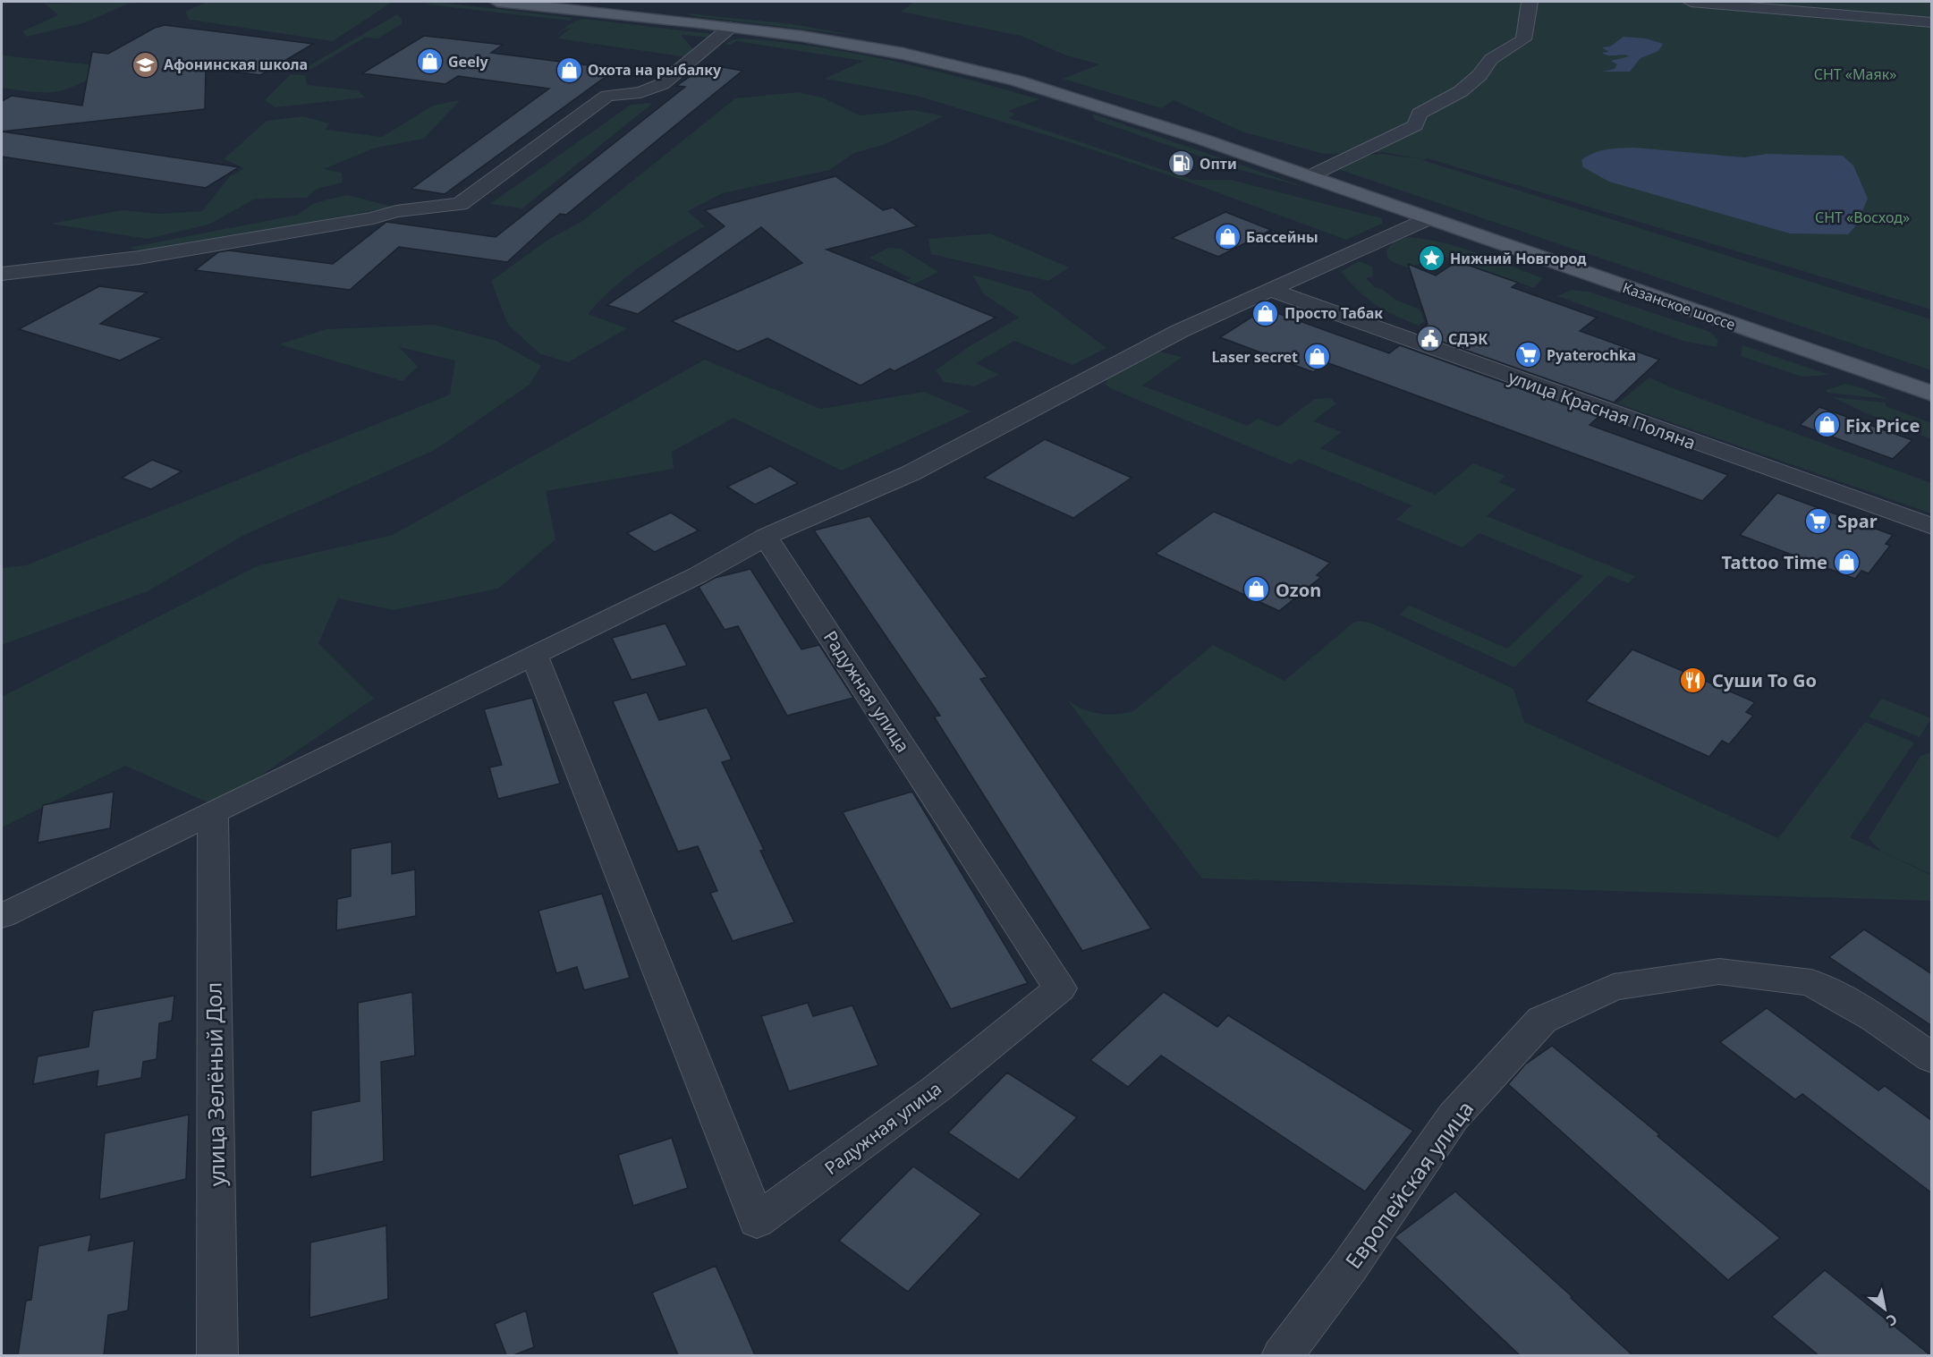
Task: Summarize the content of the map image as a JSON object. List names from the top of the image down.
{
  "streets": {
    "main road": ["Казанское шоссе"],
    "street": [
      "улица Красная Поляна",
      "Радужная улица",
      "улица Зелёный Дол",
      "Европейская улица"
    ]
  },
  "parks": ["СНТ «Маяк»", "СНТ «Восход»"],
  "places": {
    "shop": [
      "Geely",
      "Охота на рыбалку",
      "Бассейны",
      "Просто Табак",
      "Laser secret",
      "Fix Price",
      "Tattoo Time",
      "Ozon"
    ],
    "school or university": ["Афонинская школа"],
    "fuel station": ["Опти"],
    "place": ["Нижний Новгород"],
    "public building": ["СДЭК"],
    "supermarket": ["Pyaterochka", "Spar"],
    "restaurant": ["Суши To Go"]
  },
  "north": "bottom right"
}
